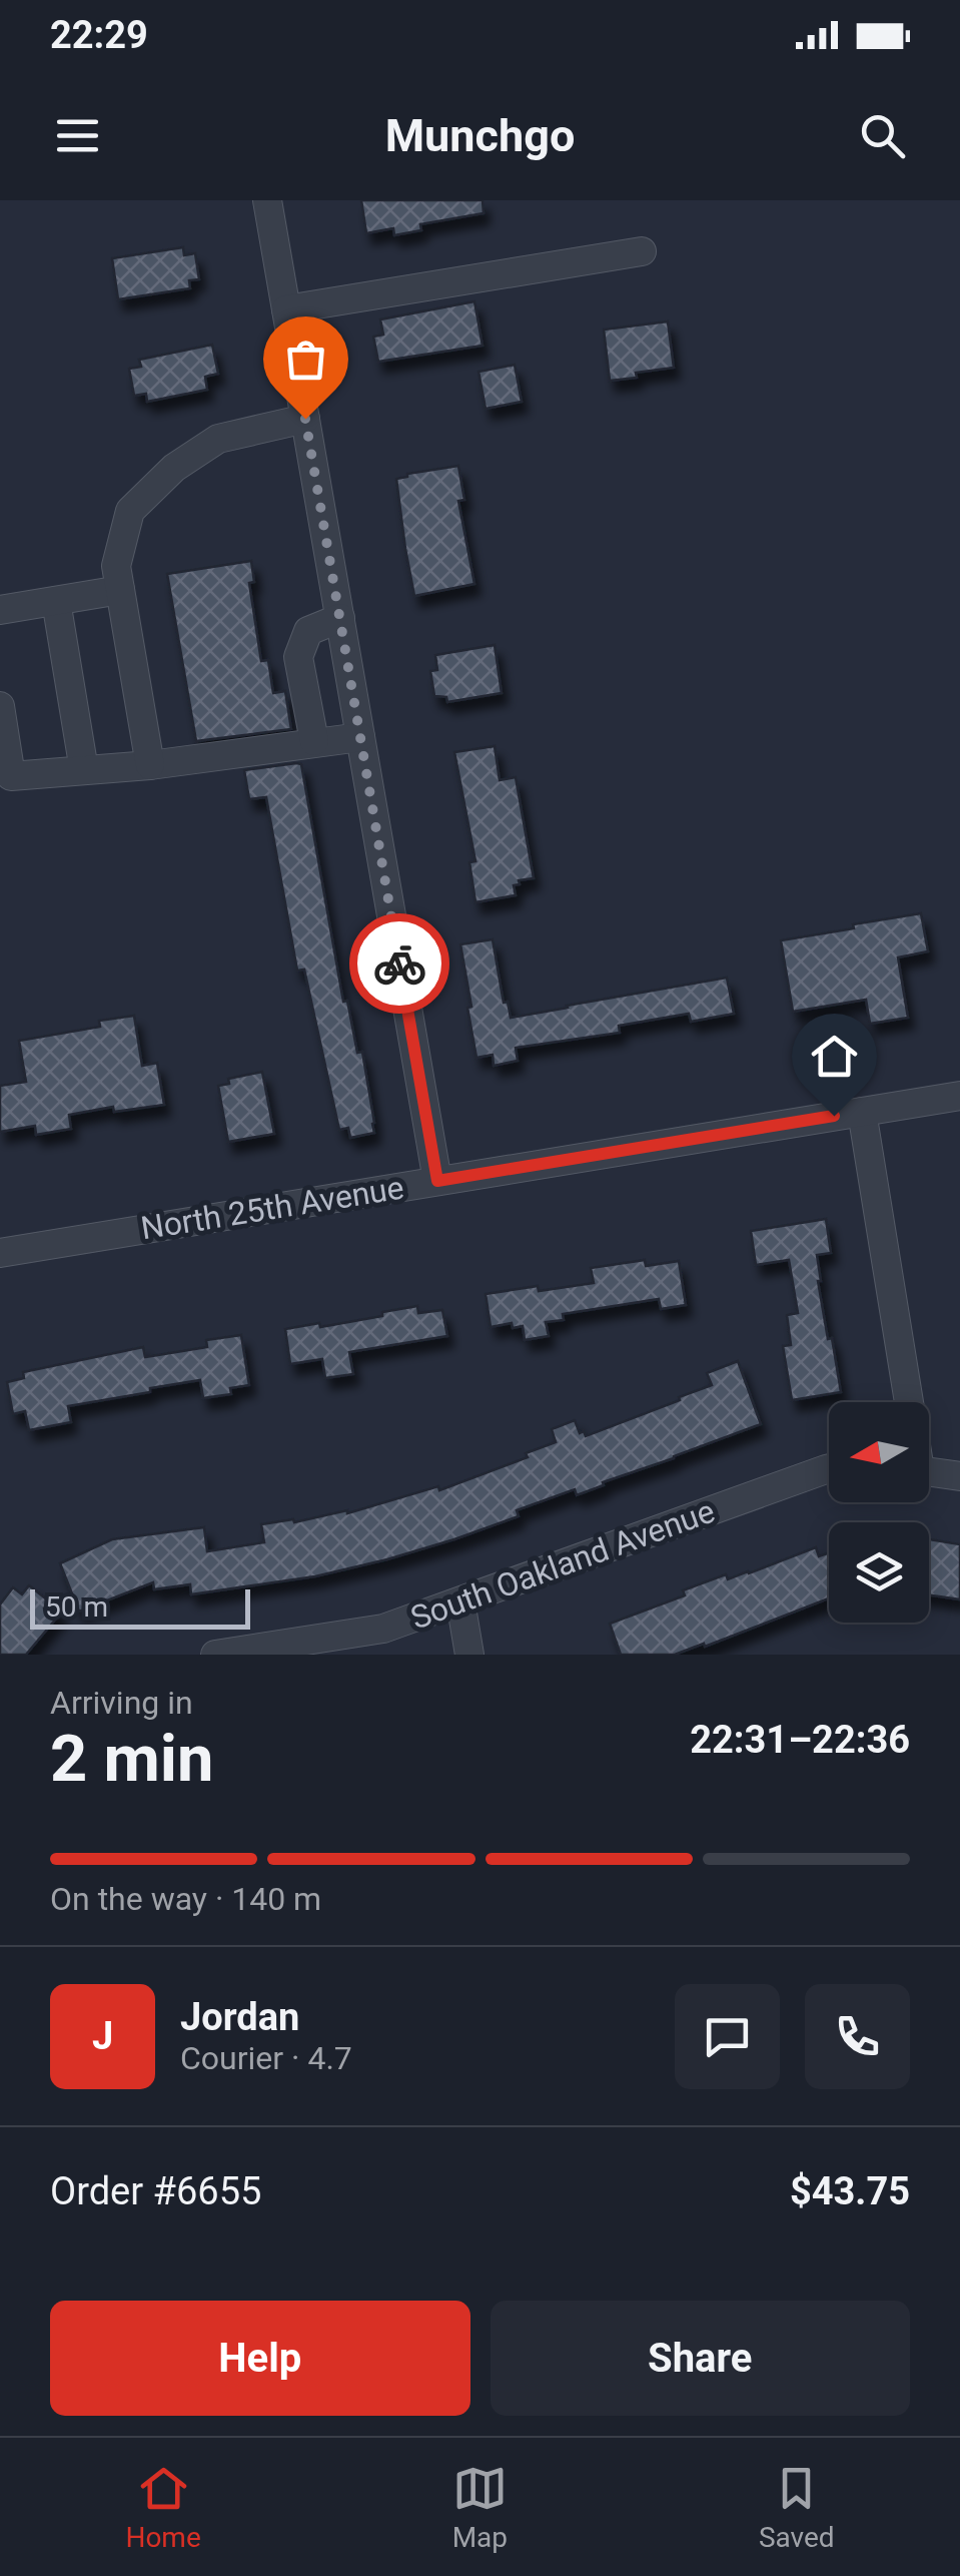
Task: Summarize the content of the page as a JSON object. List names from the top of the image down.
{
  "streets": {
    "street": ["North 25th Avenue", "South Oakland Avenue"]
  },
  "scale_bar": "50 m",
  "north": "left",
  "page": {
    "status": "22:29",
    "header": "Munchgo",
    "scale": "50 m",
    "heading": ["2 min", "Arriving in", "22:31–22:36"],
    "panel": [
      "Jordan",
      "Courier · 4.7",
      "Order #6655",
      "$43.75"
    ],
    "bar": "On the way · 140 m",
    "round": "J",
    "buttons": ["Help", "Share"],
    "tabs": ["Home", "Map", "Saved"]
  }
}
